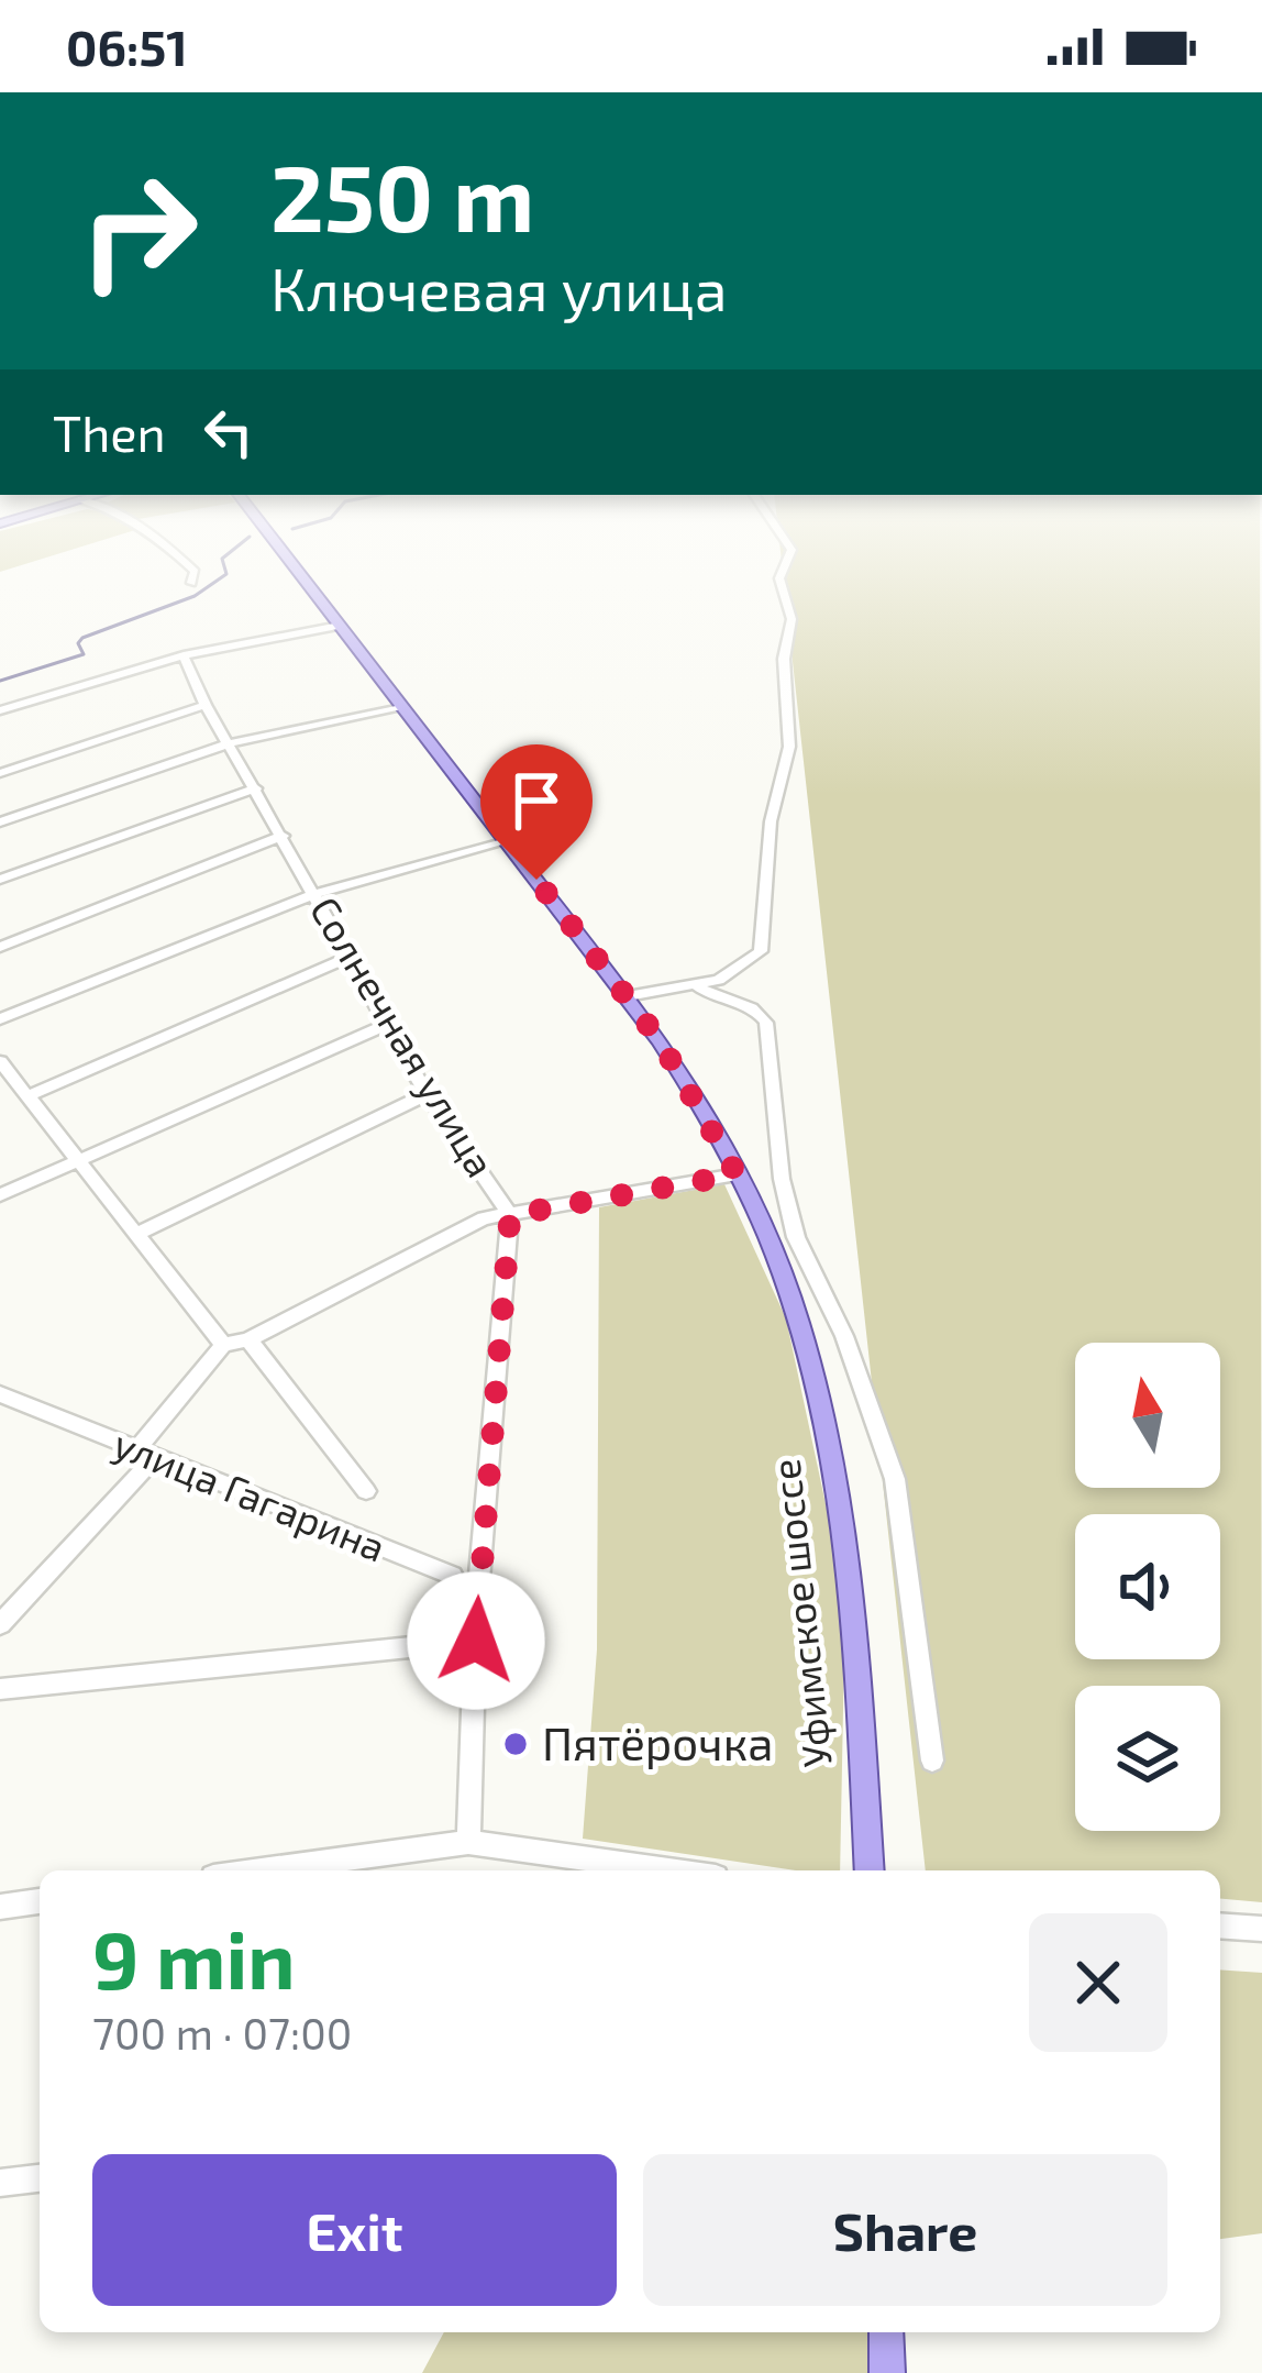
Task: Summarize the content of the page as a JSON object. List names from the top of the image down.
{
  "streets": {
    "main road": ["Уфимское шоссе"],
    "street": ["Солнечная улица", "улица Гагарина"]
  },
  "crossings": [
    ["Солнечная улица", "улица Гагарина"]
  ],
  "places": ["Пятёрочка"],
  "north": "top",
  "page": {
    "status": "06:51",
    "turn": ["250 m", "Ключевая улица"],
    "then": "Then",
    "heading": ["9 min", "700 m · 07:00"],
    "buttons": ["Exit", "Share"]
  }
}
